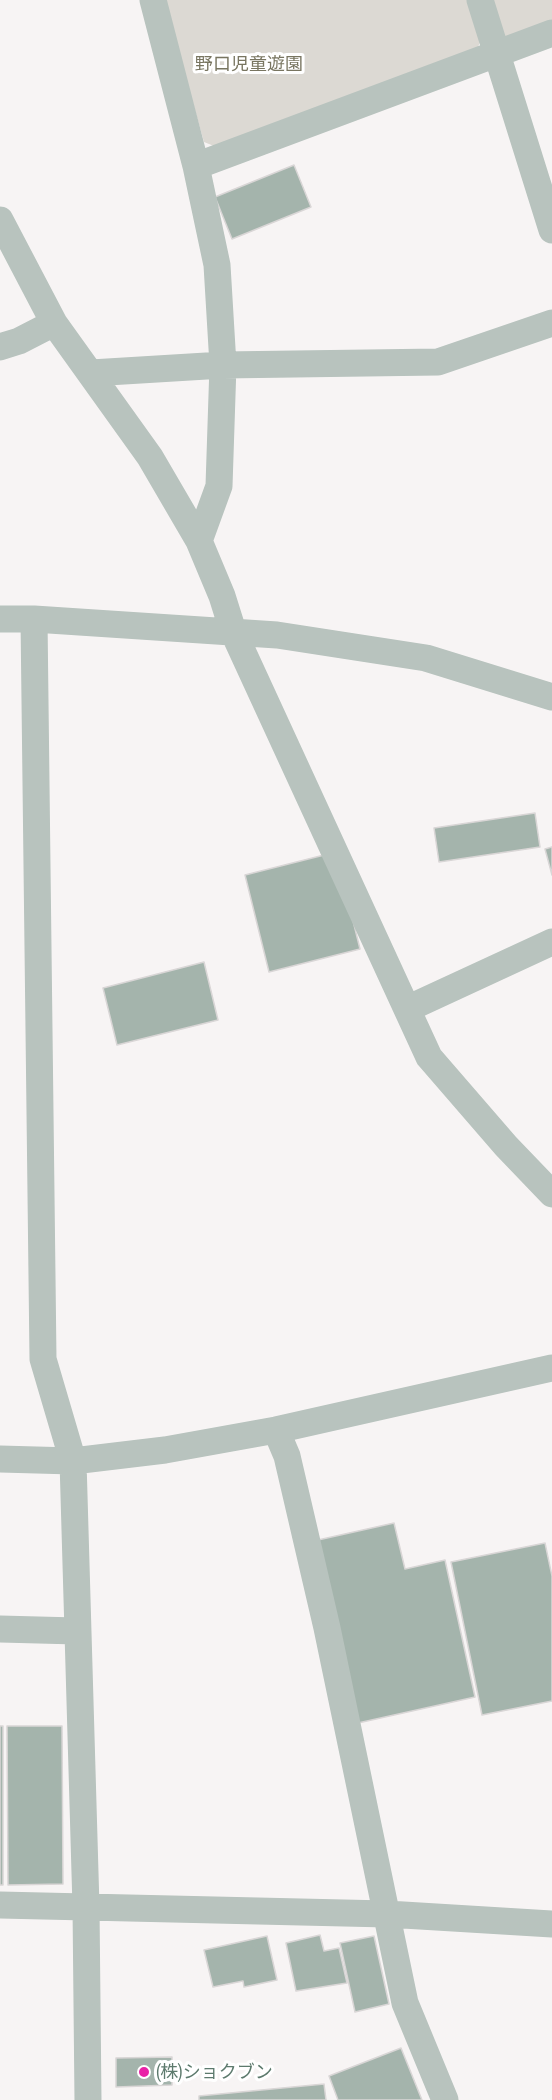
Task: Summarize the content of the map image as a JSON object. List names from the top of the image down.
{
  "parks": ["野口児童遊園"],
  "places": ["(株)ショクブン"]
}
